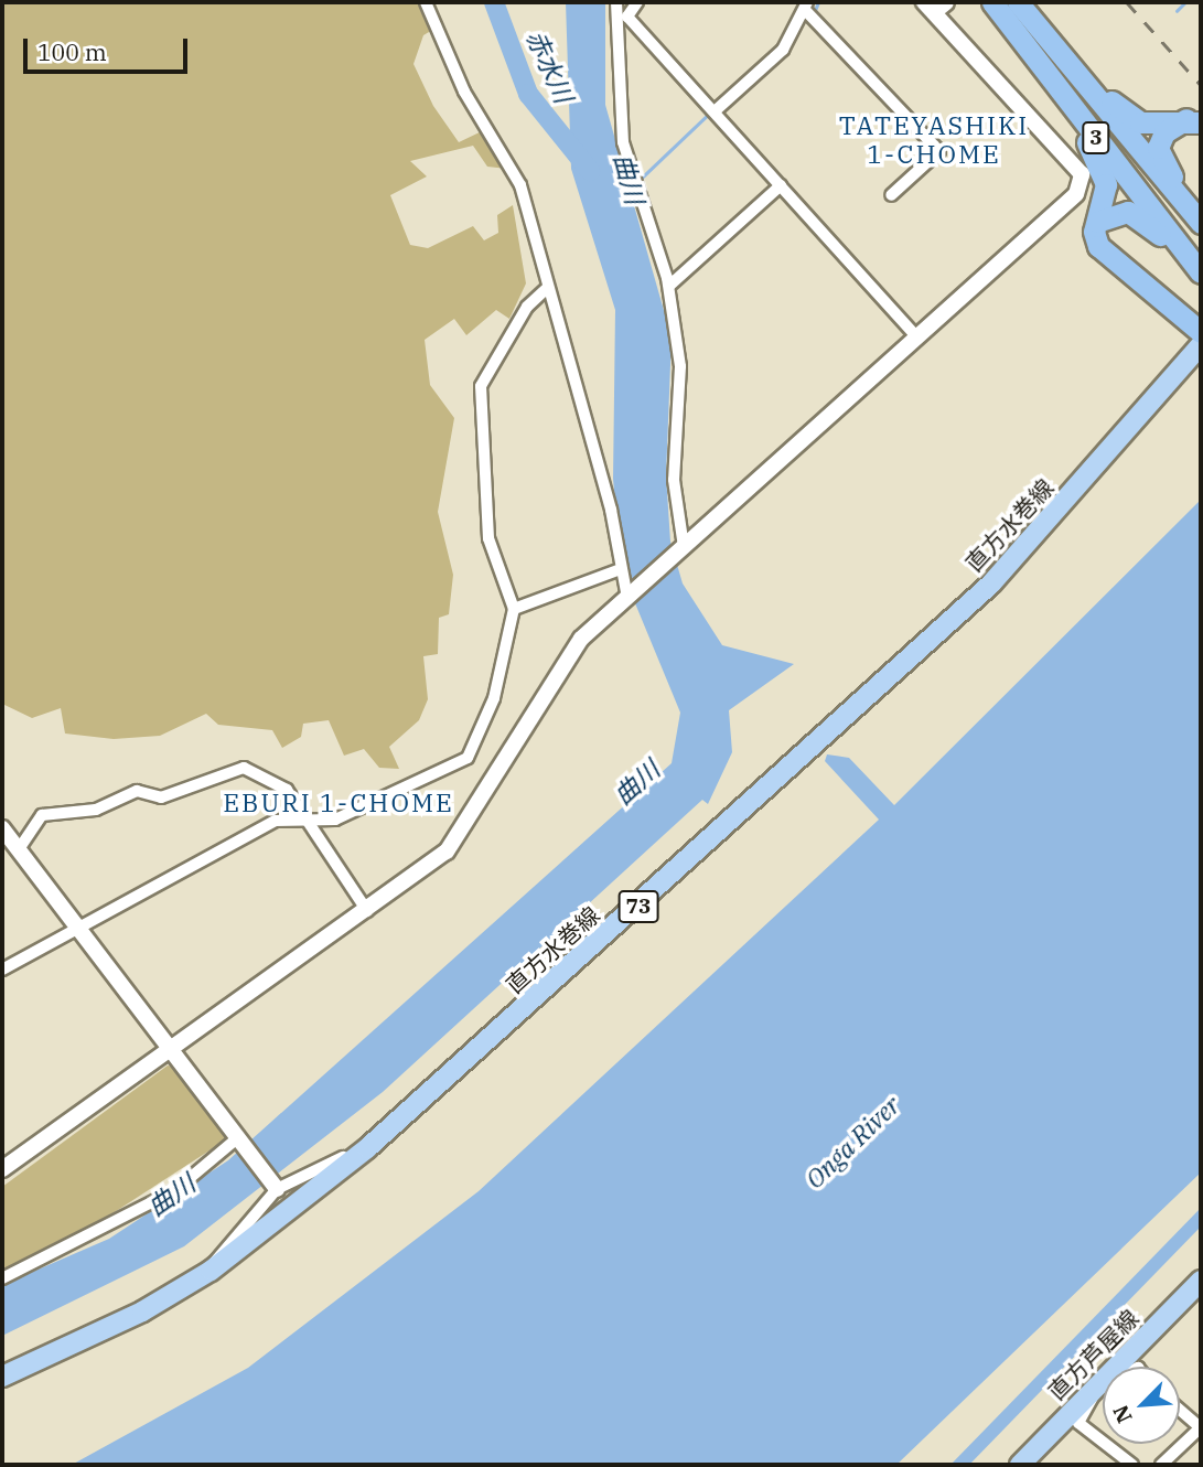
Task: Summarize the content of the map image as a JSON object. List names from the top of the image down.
{
  "streets": {
    "highway": ["3"],
    "main road": ["直方水巻線", "73", "直方芦屋線"]
  },
  "districts": ["TATEYASHIKI 1-CHOME", "EBURI 1-CHOME"],
  "water": ["赤水川", "曲川", "Onga River"],
  "scale_bar": "100 m",
  "north": "bottom left"
}
